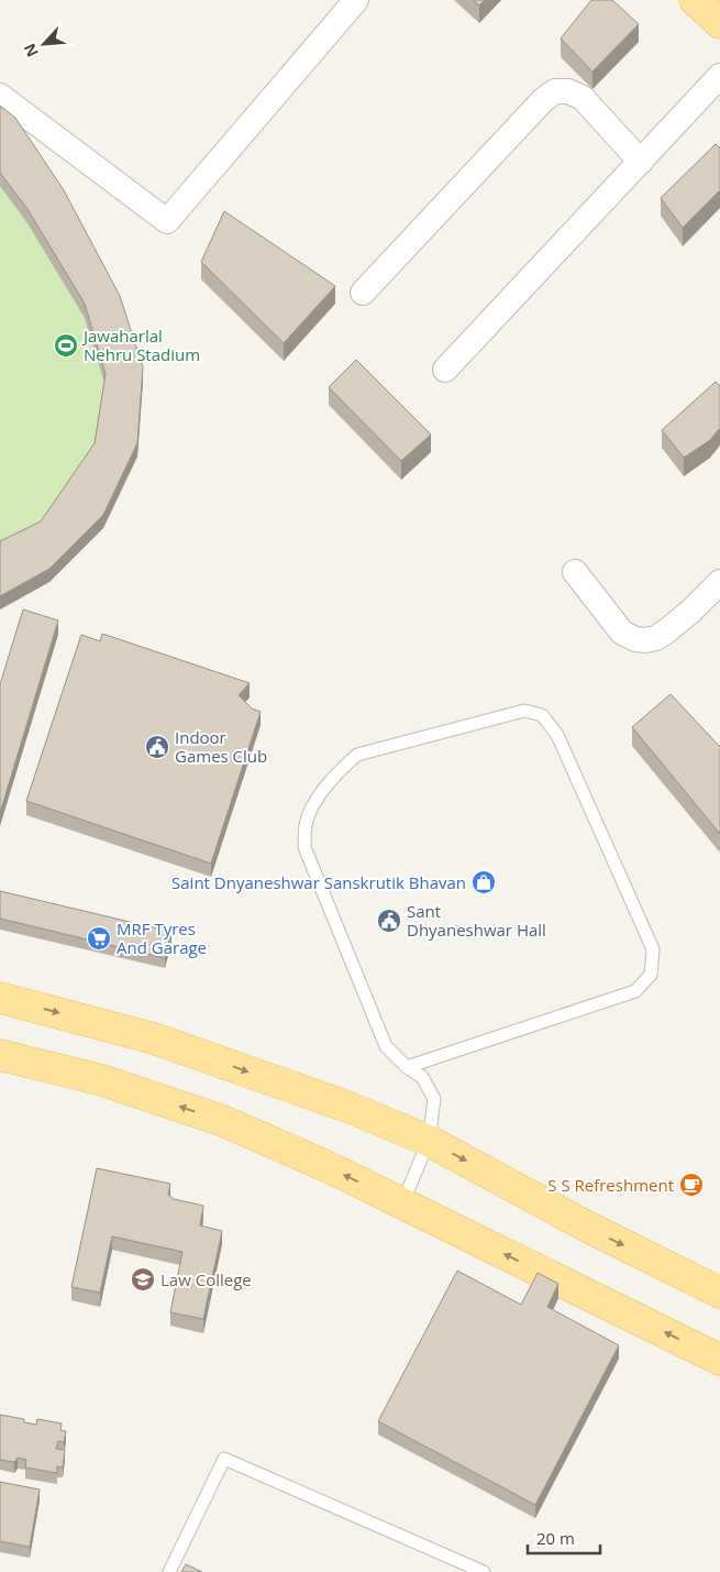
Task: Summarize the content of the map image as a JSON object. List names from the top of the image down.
{
  "places": {
    "sports": ["Jawaharlal Nehru Stadium"],
    "public building": ["Indoor Games Club", "Sant Dhyaneshwar Hall"],
    "shop": ["Saint Dnyaneshwar Sanskrutik Bhavan"],
    "supermarket": ["MRF Tyres And Garage"],
    "cafe": ["S S Refreshment"],
    "school or university": ["Law College"]
  },
  "scale_bar": "20 m",
  "north": "bottom left"
}
